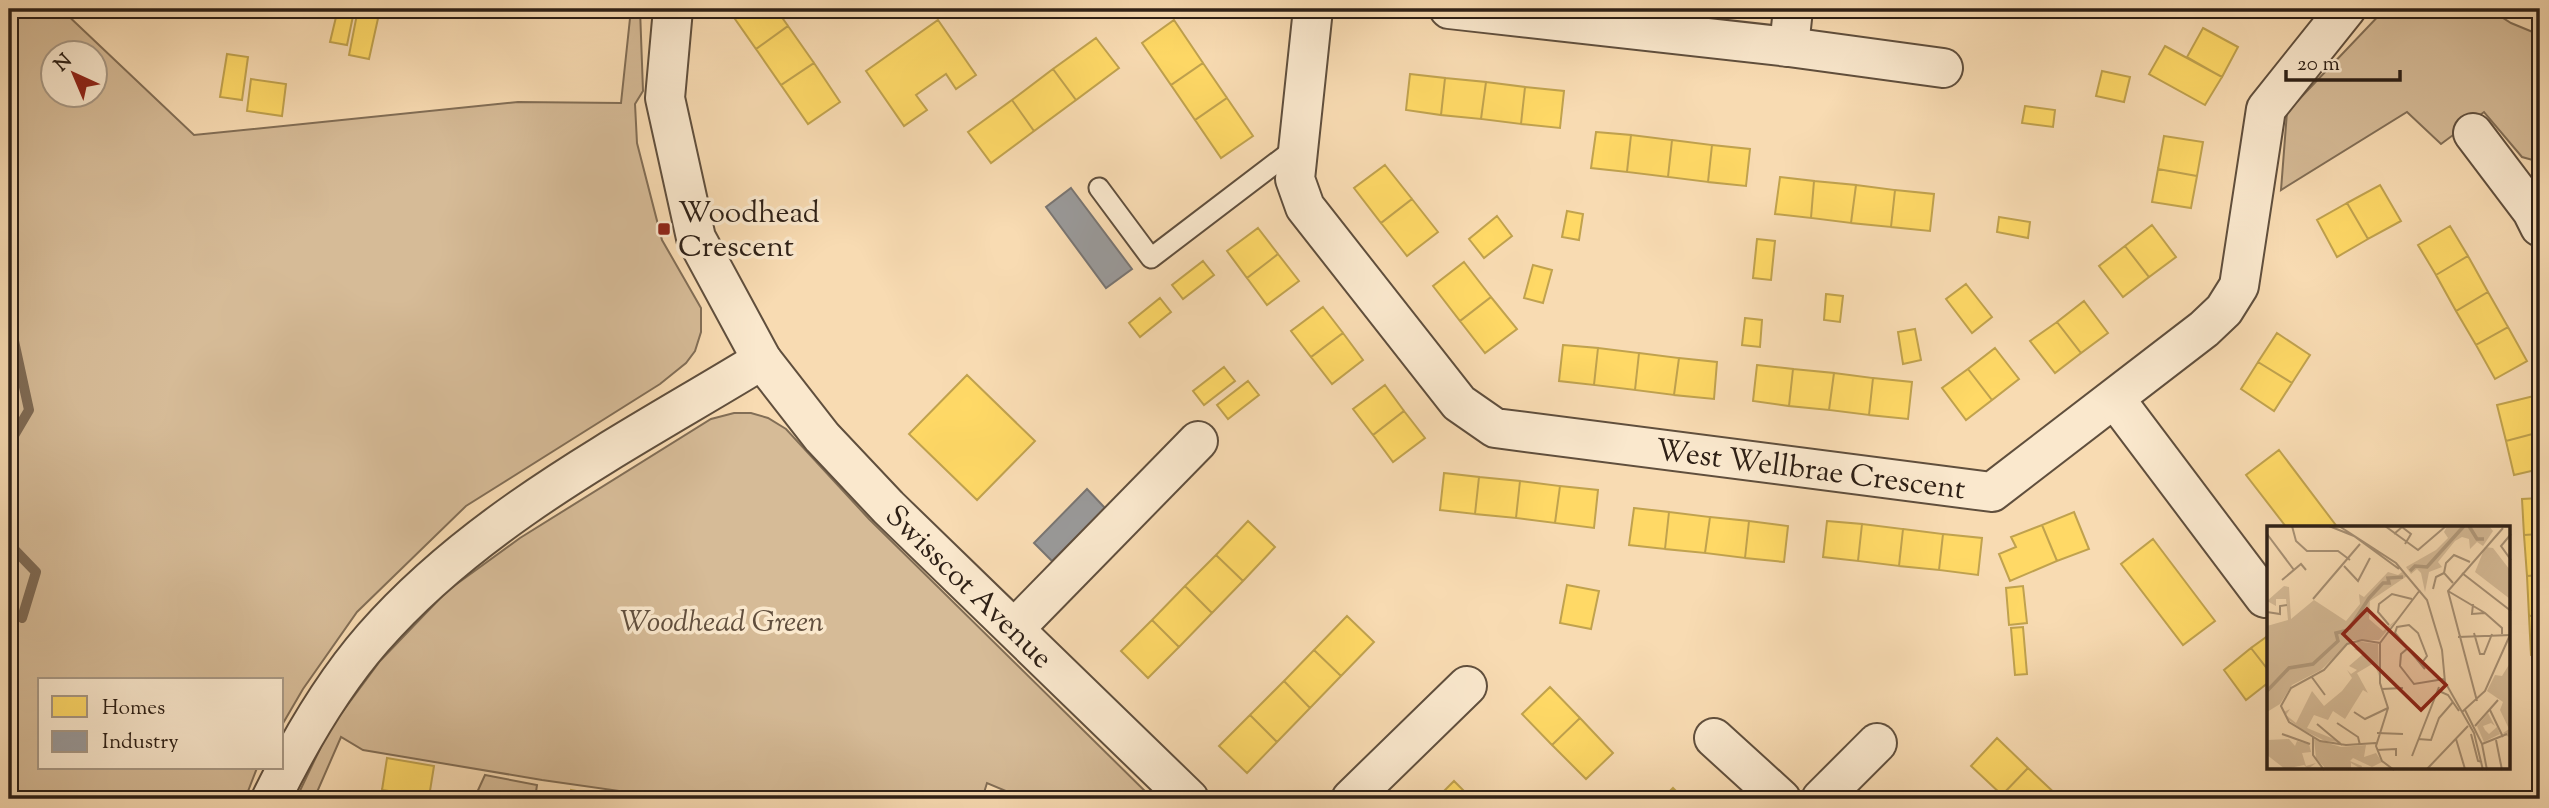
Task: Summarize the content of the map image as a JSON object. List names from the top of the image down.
{
  "streets": {
    "street": ["West Wellbrae Crescent", "Swisscot Avenue"]
  },
  "parks": ["Woodhead Green"],
  "places": {
    "transit": ["Woodhead Crescent"]
  },
  "legend": ["Homes", "Industry"],
  "scale_bar": "20 m",
  "north": "top left"
}
